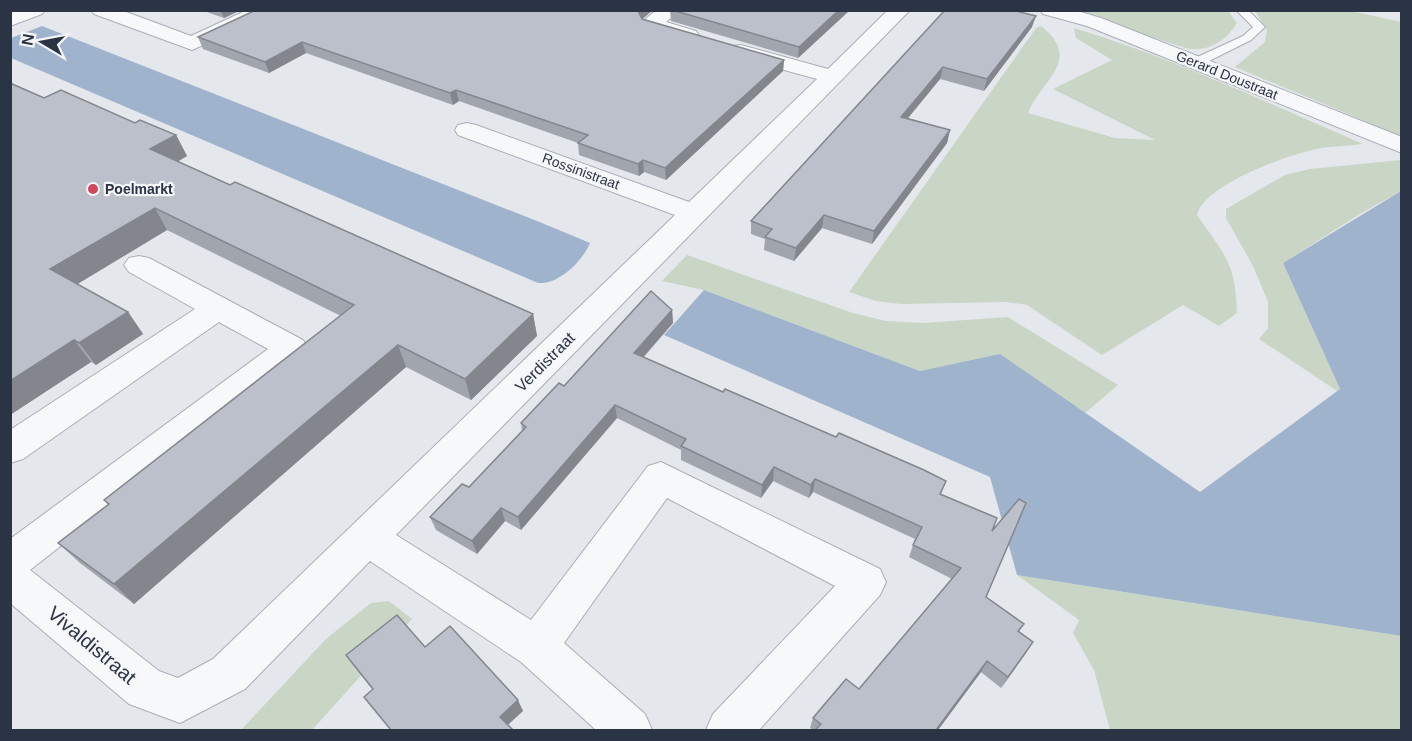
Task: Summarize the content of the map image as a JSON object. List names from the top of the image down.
{
  "streets": {
    "street": [
      "Gerard Doustraat",
      "Rossinistraat",
      "Verdistraat",
      "Vivaldistraat"
    ]
  },
  "crossings": [
    ["Rossinistraat", "Verdistraat"],
    ["Verdistraat", "Vivaldistraat"]
  ],
  "places": ["Poelmarkt"],
  "north": "left"
}
